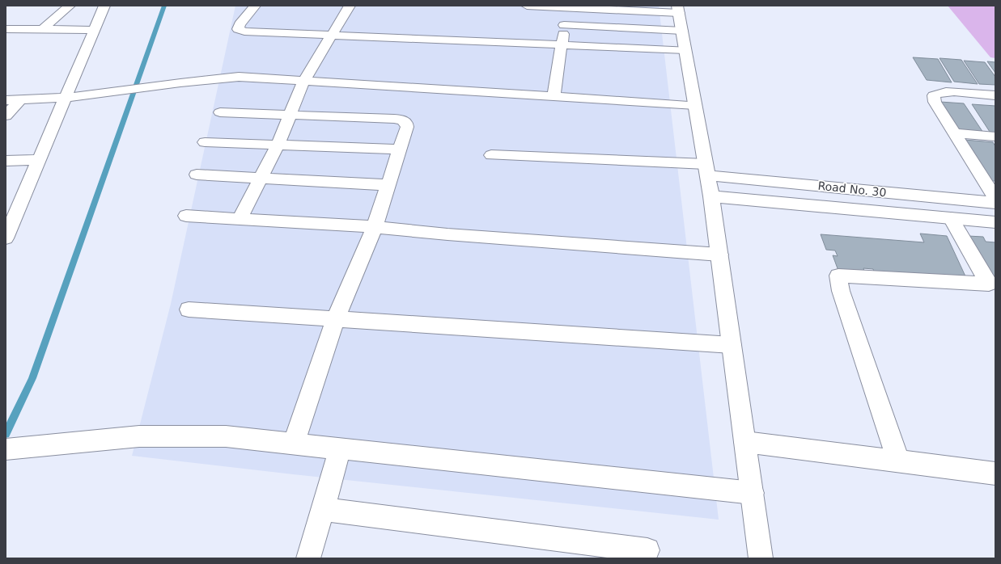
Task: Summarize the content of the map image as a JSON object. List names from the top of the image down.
{
  "streets": {
    "street": ["Road No. 30"]
  }
}
